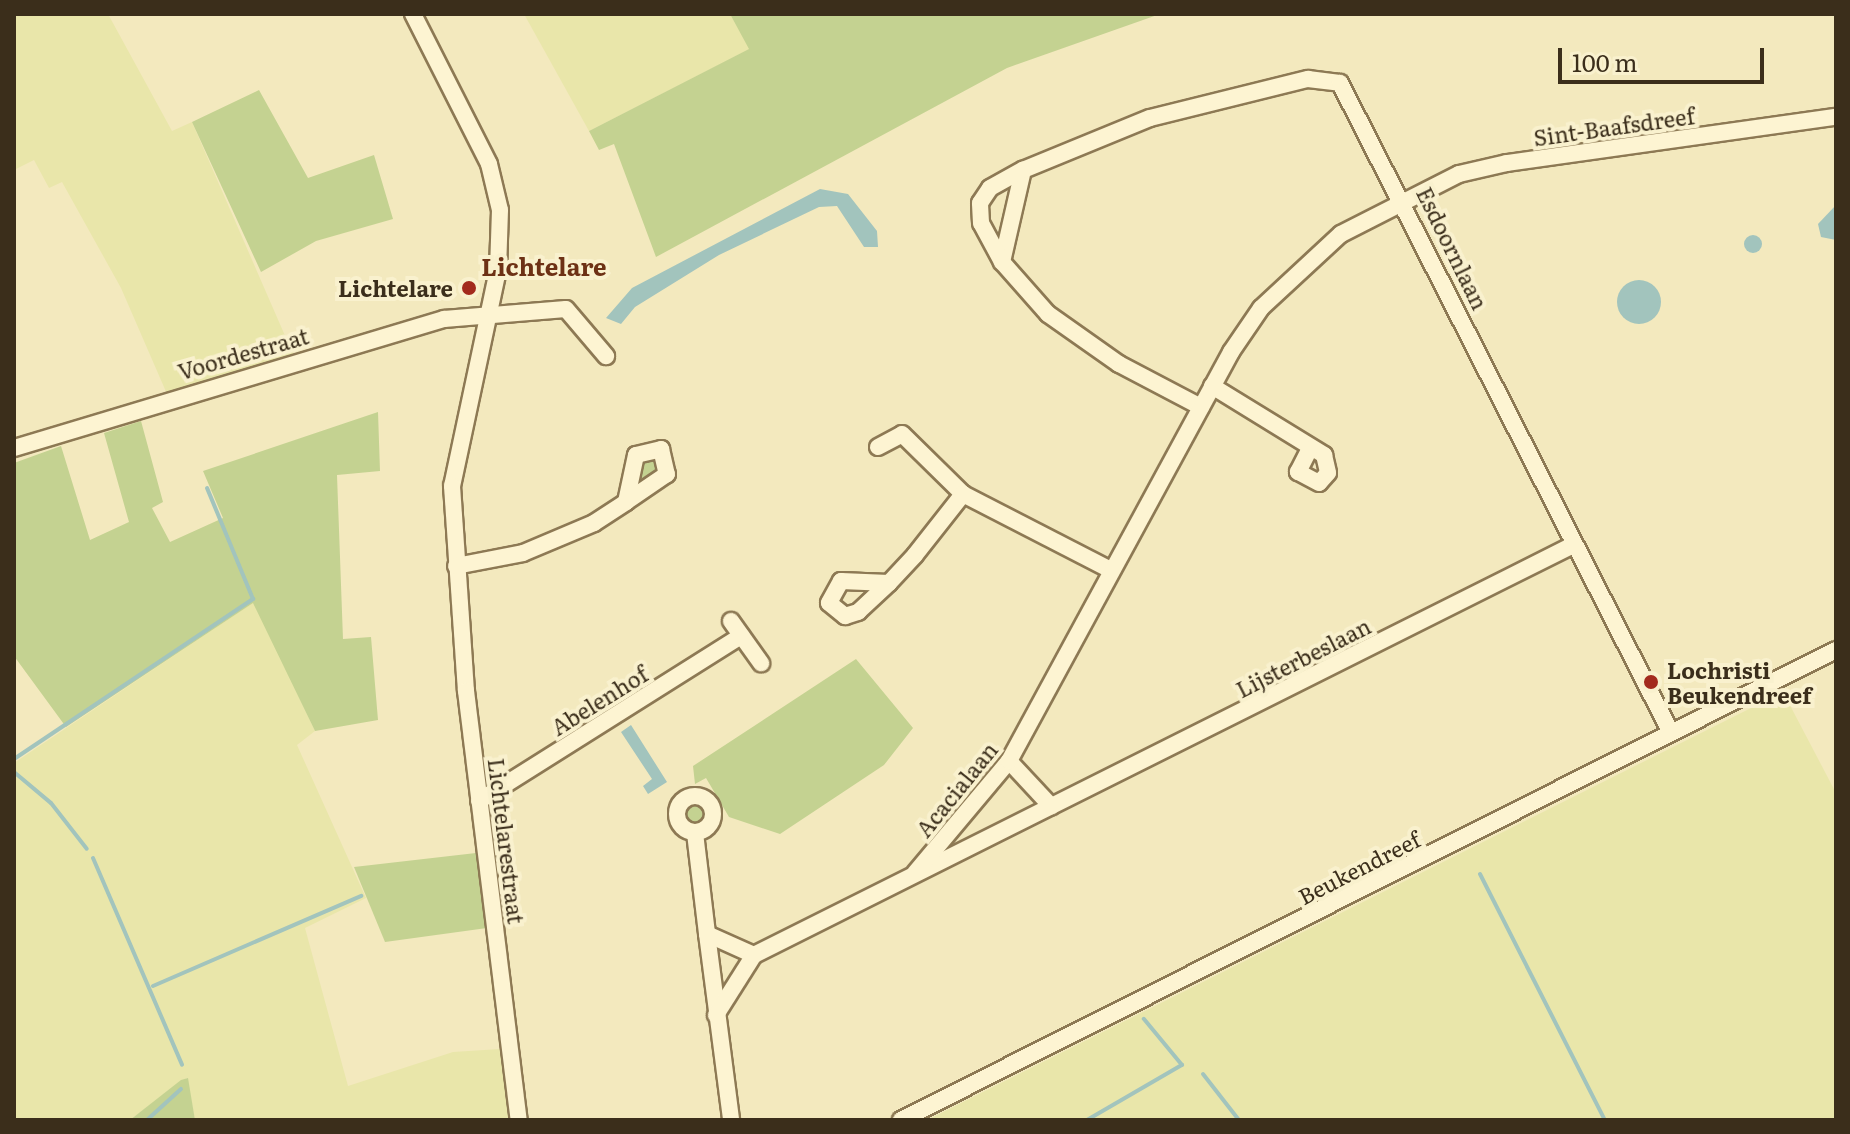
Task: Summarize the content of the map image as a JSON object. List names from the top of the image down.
{
  "streets": {
    "street": [
      "Sint-Baafsdreef",
      "Esdoornlaan",
      "Voordestraat",
      "Lijsterbeslaan",
      "Abelenhof",
      "Acacialaan",
      "Lichtelarestraat",
      "Beukendreef"
    ]
  },
  "crossings": [
    ["Sint-Baafsdreef", "Esdoornlaan"],
    ["Sint-Baafsdreef", "Acacialaan"],
    ["Esdoornlaan", "Lijsterbeslaan"],
    ["Esdoornlaan", "Acacialaan"],
    ["Esdoornlaan", "Beukendreef"],
    ["Voordestraat", "Lichtelarestraat"],
    ["Lijsterbeslaan", "Acacialaan"],
    ["Abelenhof", "Lichtelarestraat"]
  ],
  "districts": ["Lichtelare"],
  "places": ["Lichtelare", "Lochristi Beukendreef"],
  "scale_bar": "100 m"
}
